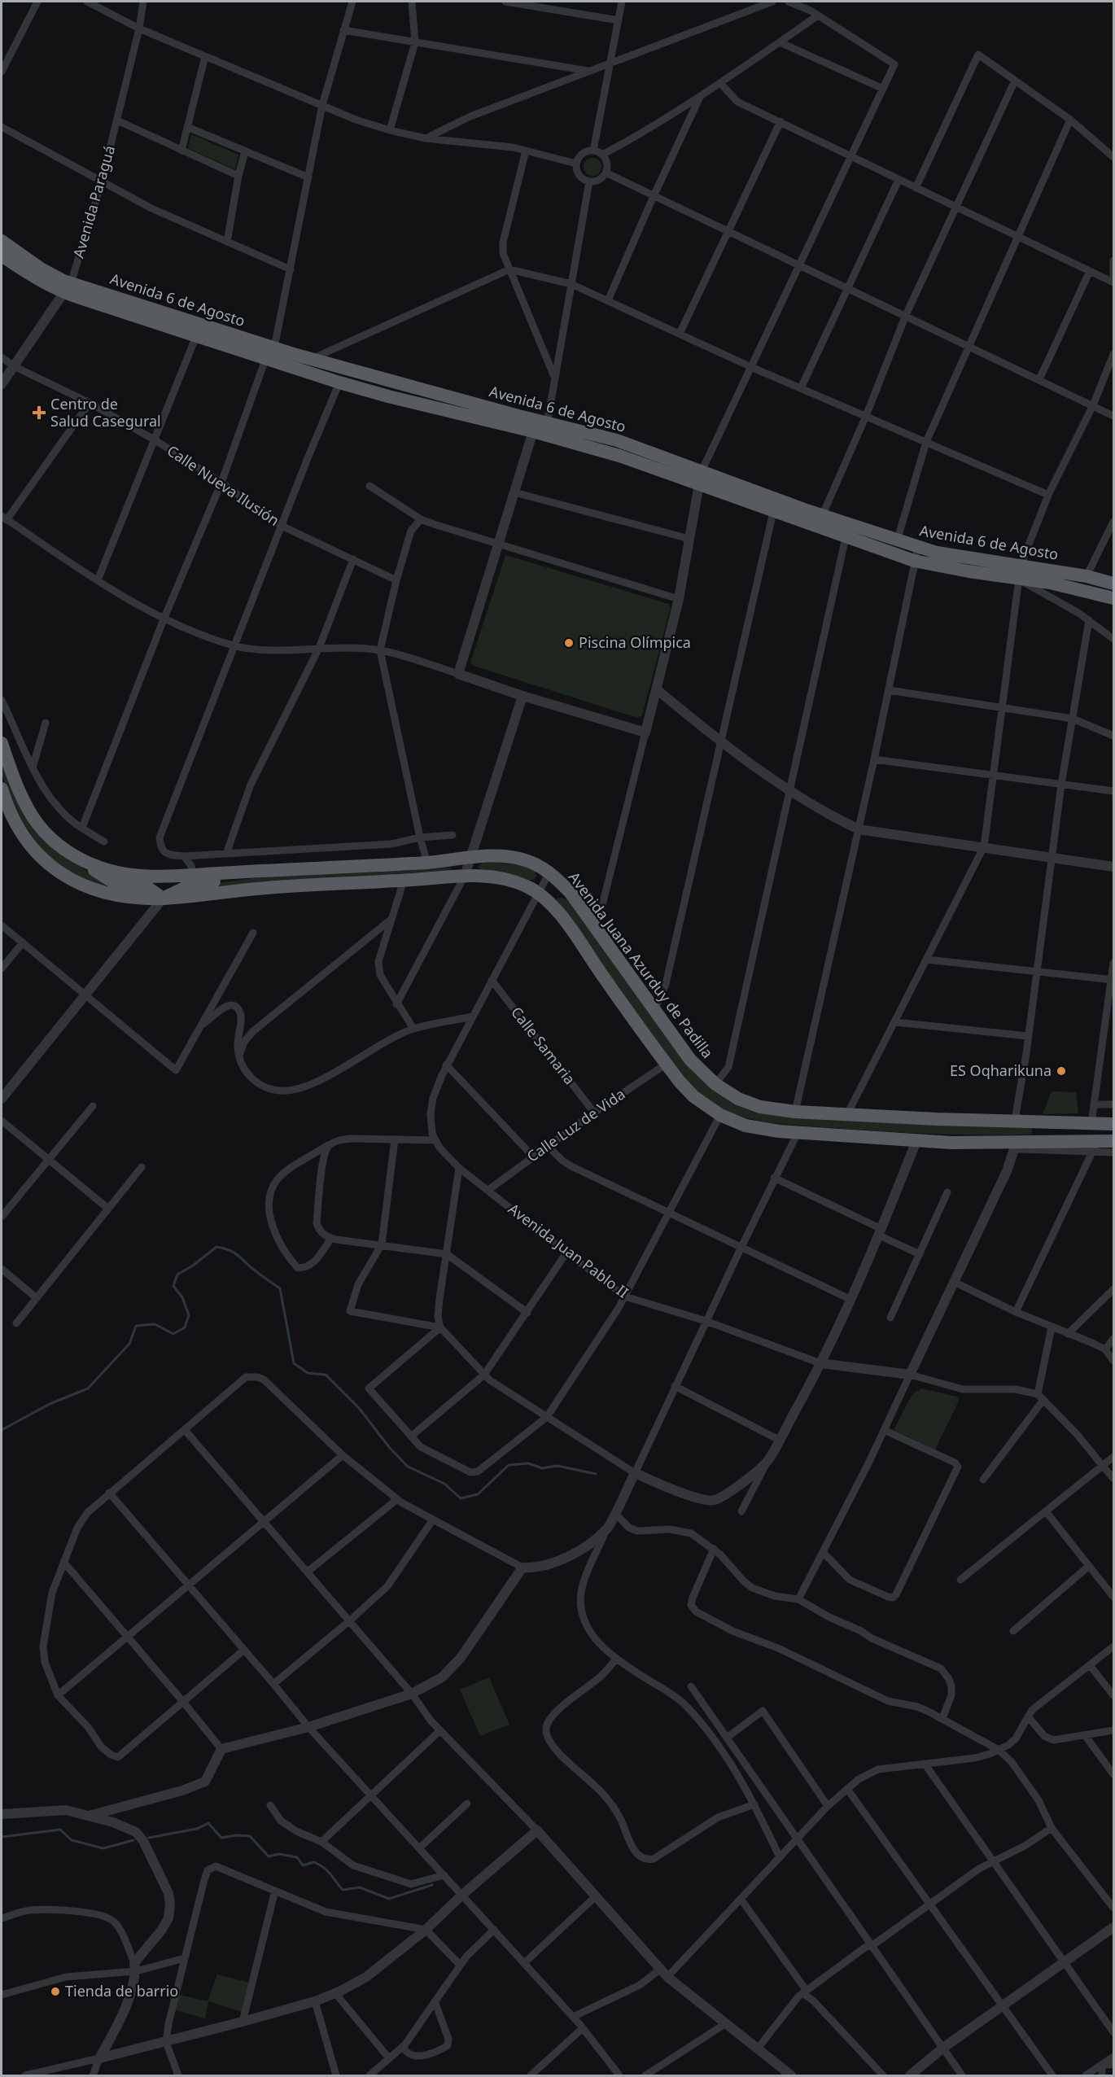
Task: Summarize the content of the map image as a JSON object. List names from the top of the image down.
{
  "streets": {
    "highway": ["Avenida 6 de Agosto", "Avenida Juana Azurduy de Padilla"],
    "street": [
      "Avenida Paraguá",
      "Calle Nueva Ilusión",
      "Calle Samaria",
      "Calle Luz de Vida",
      "Avenida Juan Pablo II"
    ]
  },
  "crossings": [
    ["Avenida Paraguá", "Avenida 6 de Agosto"],
    ["Avenida Paraguá", "Calle Nueva Ilusión"],
    ["Calle Samaria", "Calle Luz de Vida"],
    ["Calle Luz de Vida", "Avenida Juan Pablo II"]
  ],
  "places": {
    "health": ["Centro de Salud Casegural"],
    "other": ["Piscina Olímpica", "ES Oqharikuna", "Tienda de barrio"]
  }
}
